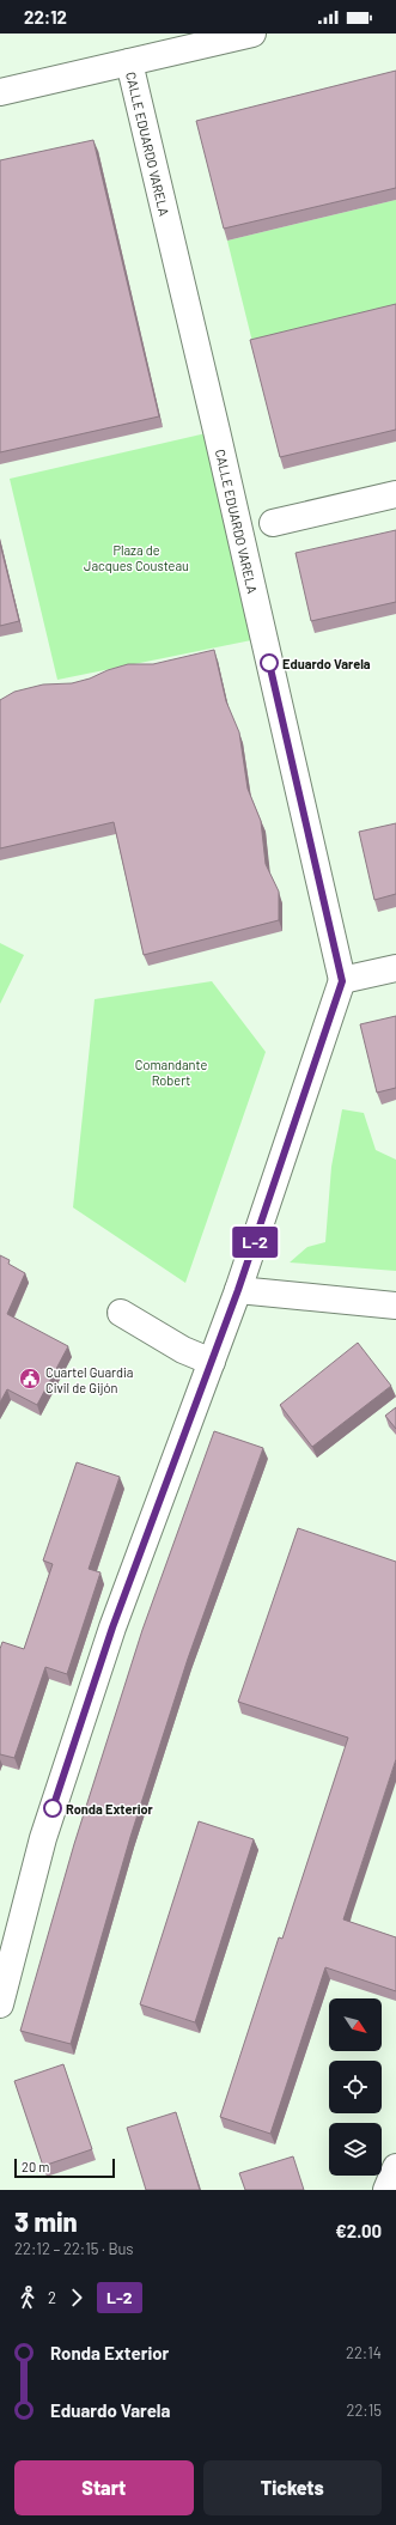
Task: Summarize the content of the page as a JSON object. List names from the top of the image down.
{
  "streets": {
    "street": ["CALLE EDUARDO VARELA"]
  },
  "parks": ["Plaza de Jacques Cousteau", "Comandante Robert"],
  "places": {
    "other": ["Eduardo Varela", "Ronda Exterior"],
    "public building": ["Cuartel Guardia Civil de Gijón"]
  },
  "lines": ["bus line L-2"],
  "scale_bar": "20 m",
  "north": "bottom right",
  "page": {
    "status": "22:12",
    "on_map": "L-2",
    "scale": "20 m",
    "heading": ["3 min", "22:12 – 22:15 · Bus", "€2.00"],
    "legs": ["2", "L-2"],
    "list": [
      {
        "name": "Ronda Exterior",
        "value": "22:14"
      },
      {
        "name": "Eduardo Varela",
        "value": "22:15"
      }
    ],
    "buttons": ["Start", "Tickets"]
  }
}
